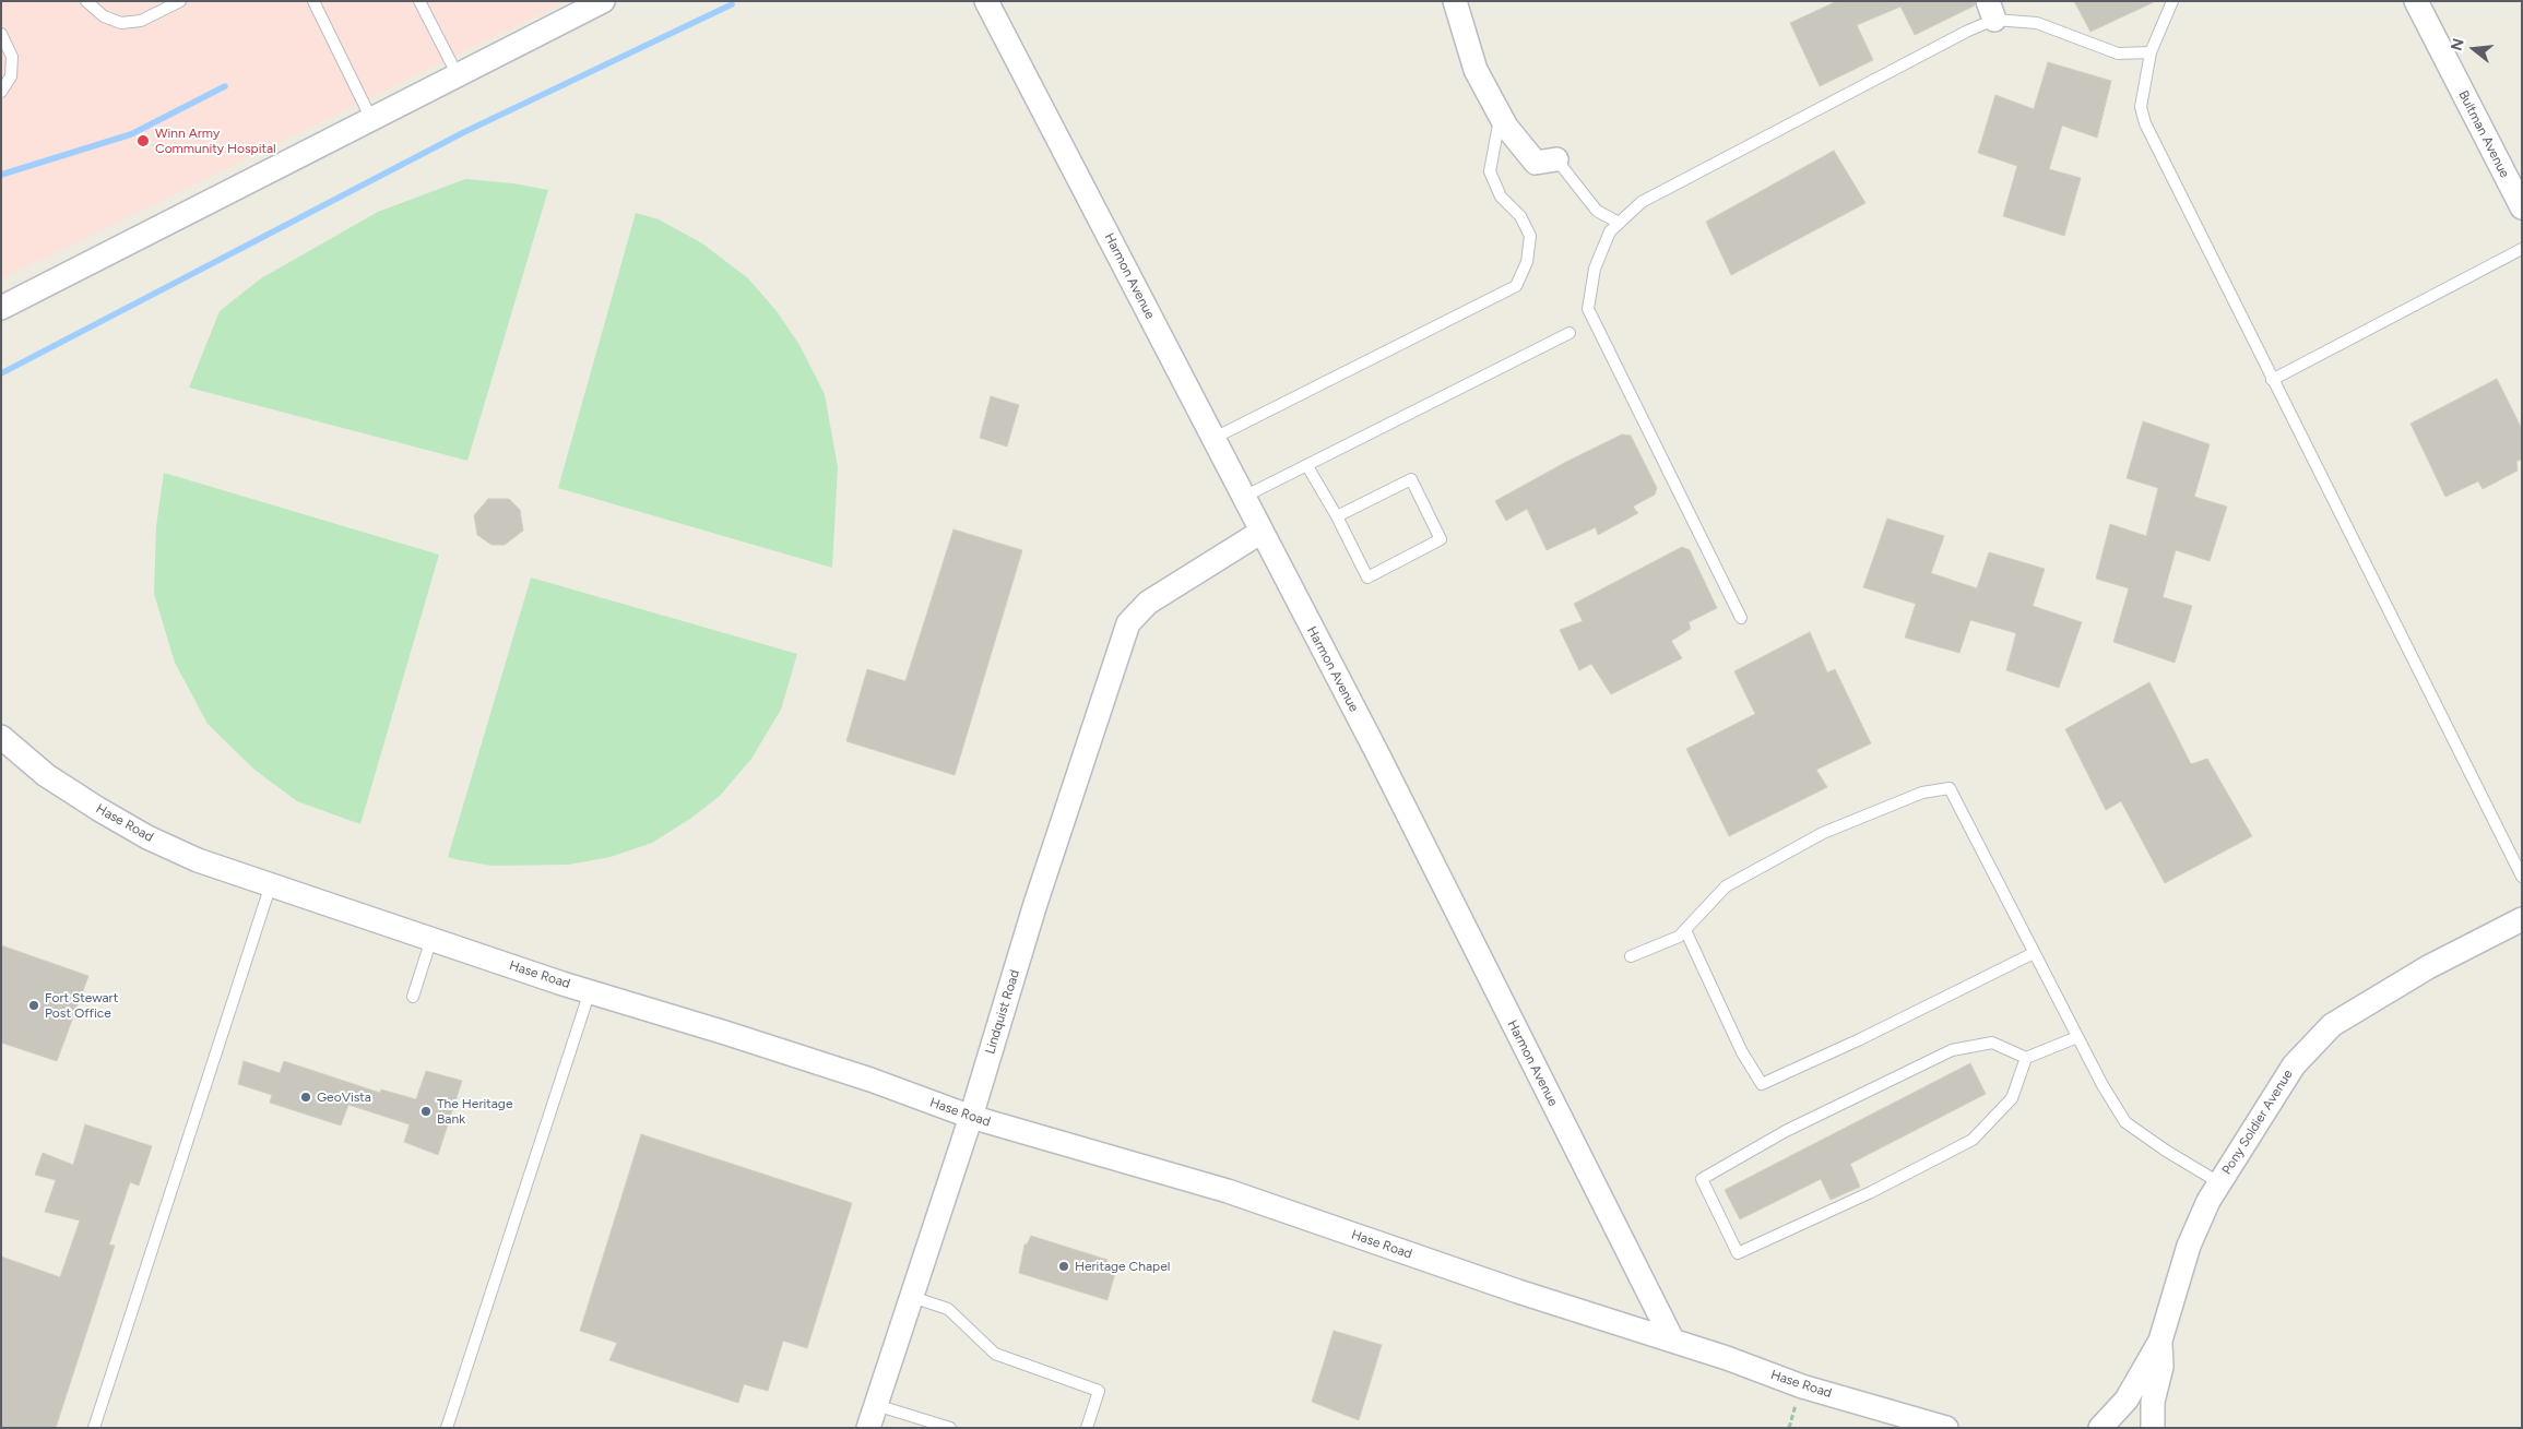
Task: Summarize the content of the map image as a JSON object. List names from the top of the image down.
{
  "streets": {
    "street": [
      "Bultman Avenue",
      "Harmon Avenue",
      "Hase Road",
      "Lindquist Road",
      "Pony Soldier Avenue"
    ]
  },
  "crossings": [
    ["Harmon Avenue", "Hase Road"],
    ["Harmon Avenue", "Lindquist Road"],
    ["Hase Road", "Lindquist Road"]
  ],
  "places": [
    "Winn Army Community Hospital",
    "Fort Stewart Post Office",
    "GeoVista",
    "The Heritage Bank",
    "Heritage Chapel"
  ],
  "north": "left"
}
